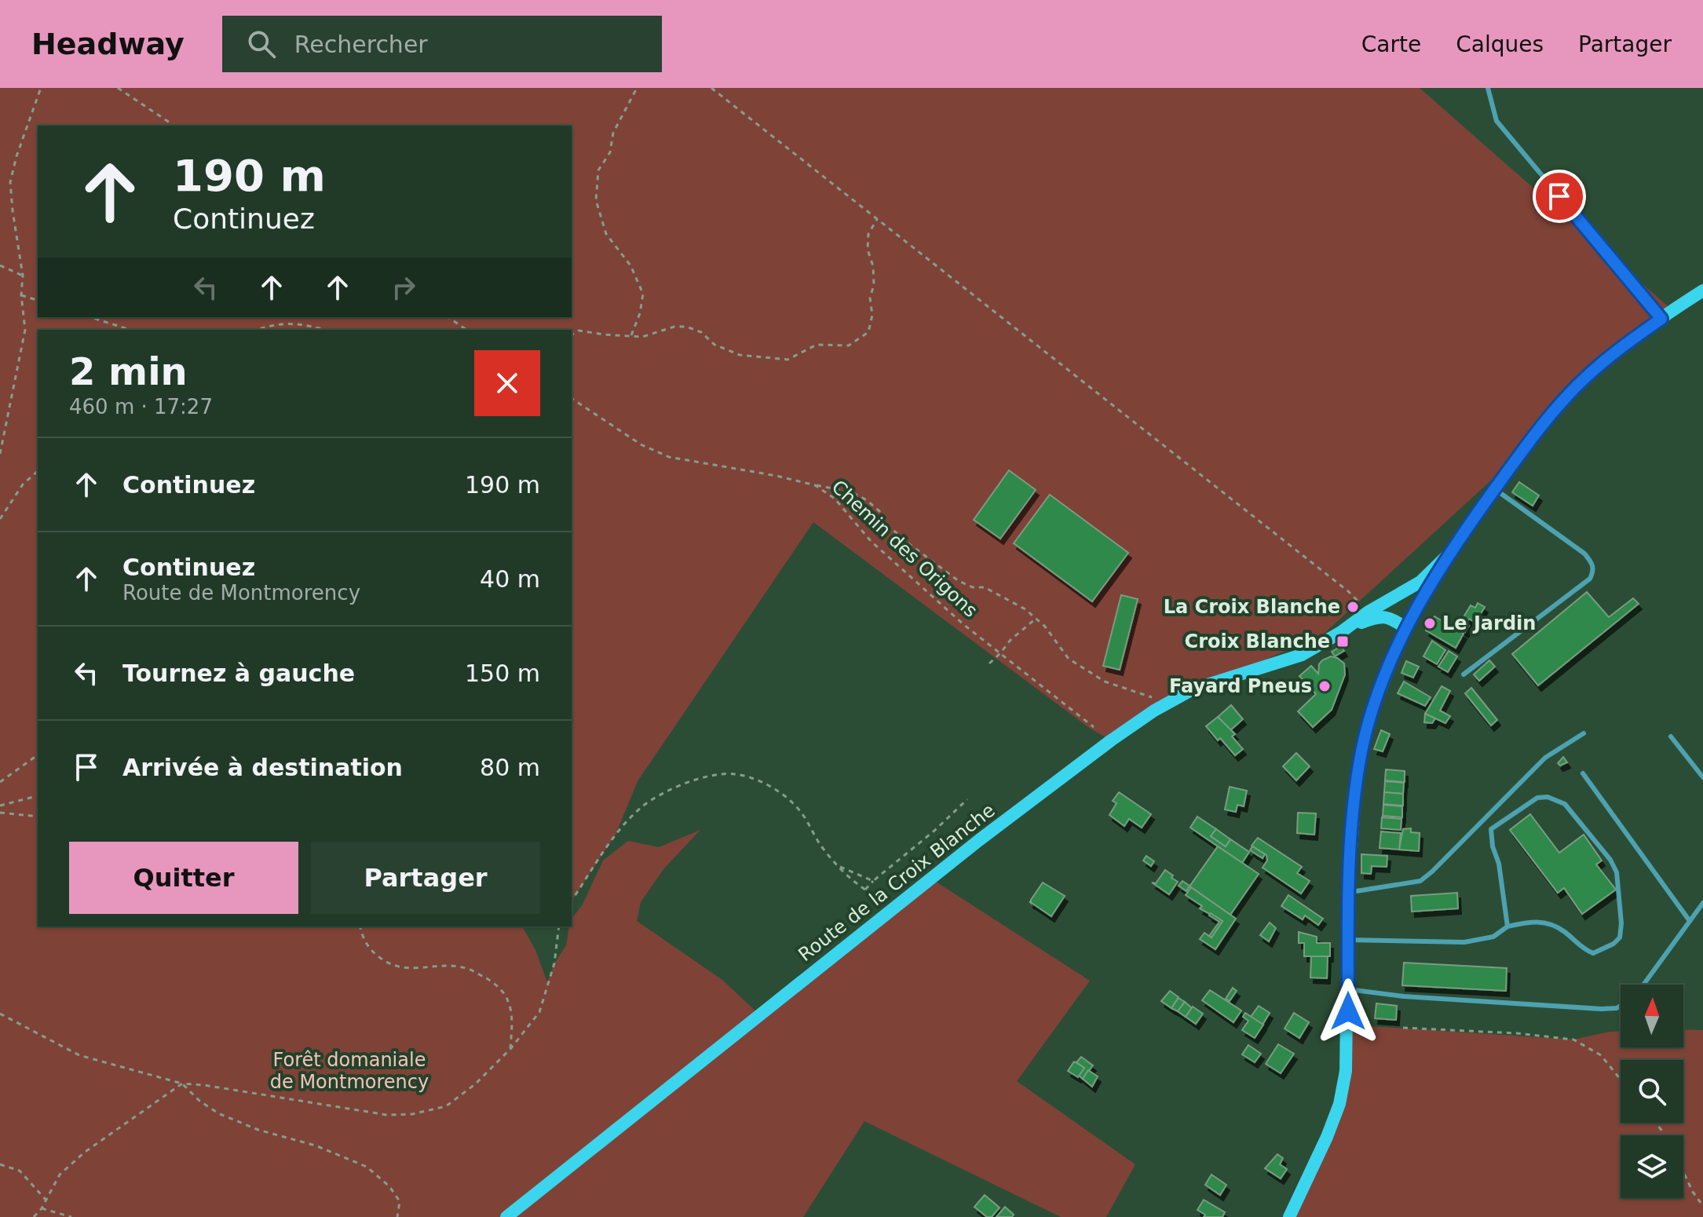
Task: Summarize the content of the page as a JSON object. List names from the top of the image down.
{
  "streets": {
    "main road": ["Route de la Croix Blanche"],
    "path": ["Chemin des Origons"]
  },
  "parks": ["Forêt domaniale de Montmorency"],
  "places": {
    "other": ["La Croix Blanche", "Le Jardin", "Fayard Pneus"],
    "transit": ["Croix Blanche"]
  },
  "north": "top",
  "page": {
    "header": "Headway",
    "search": "Rechercher",
    "nav": ["Carte", "Calques", "Partager"],
    "turn": ["190 m", "Continuez"],
    "heading": ["2 min", "460 m · 17:27"],
    "list": [
      {
        "name": "Continuez",
        "value": "190 m"
      },
      {
        "name": "Continuez",
        "note": "Route de Montmorency",
        "value": "40 m"
      },
      {
        "name": "Tournez à gauche",
        "value": "150 m"
      },
      {
        "name": "Arrivée à destination",
        "value": "80 m"
      }
    ],
    "buttons": ["Quitter", "Partager"]
  }
}
